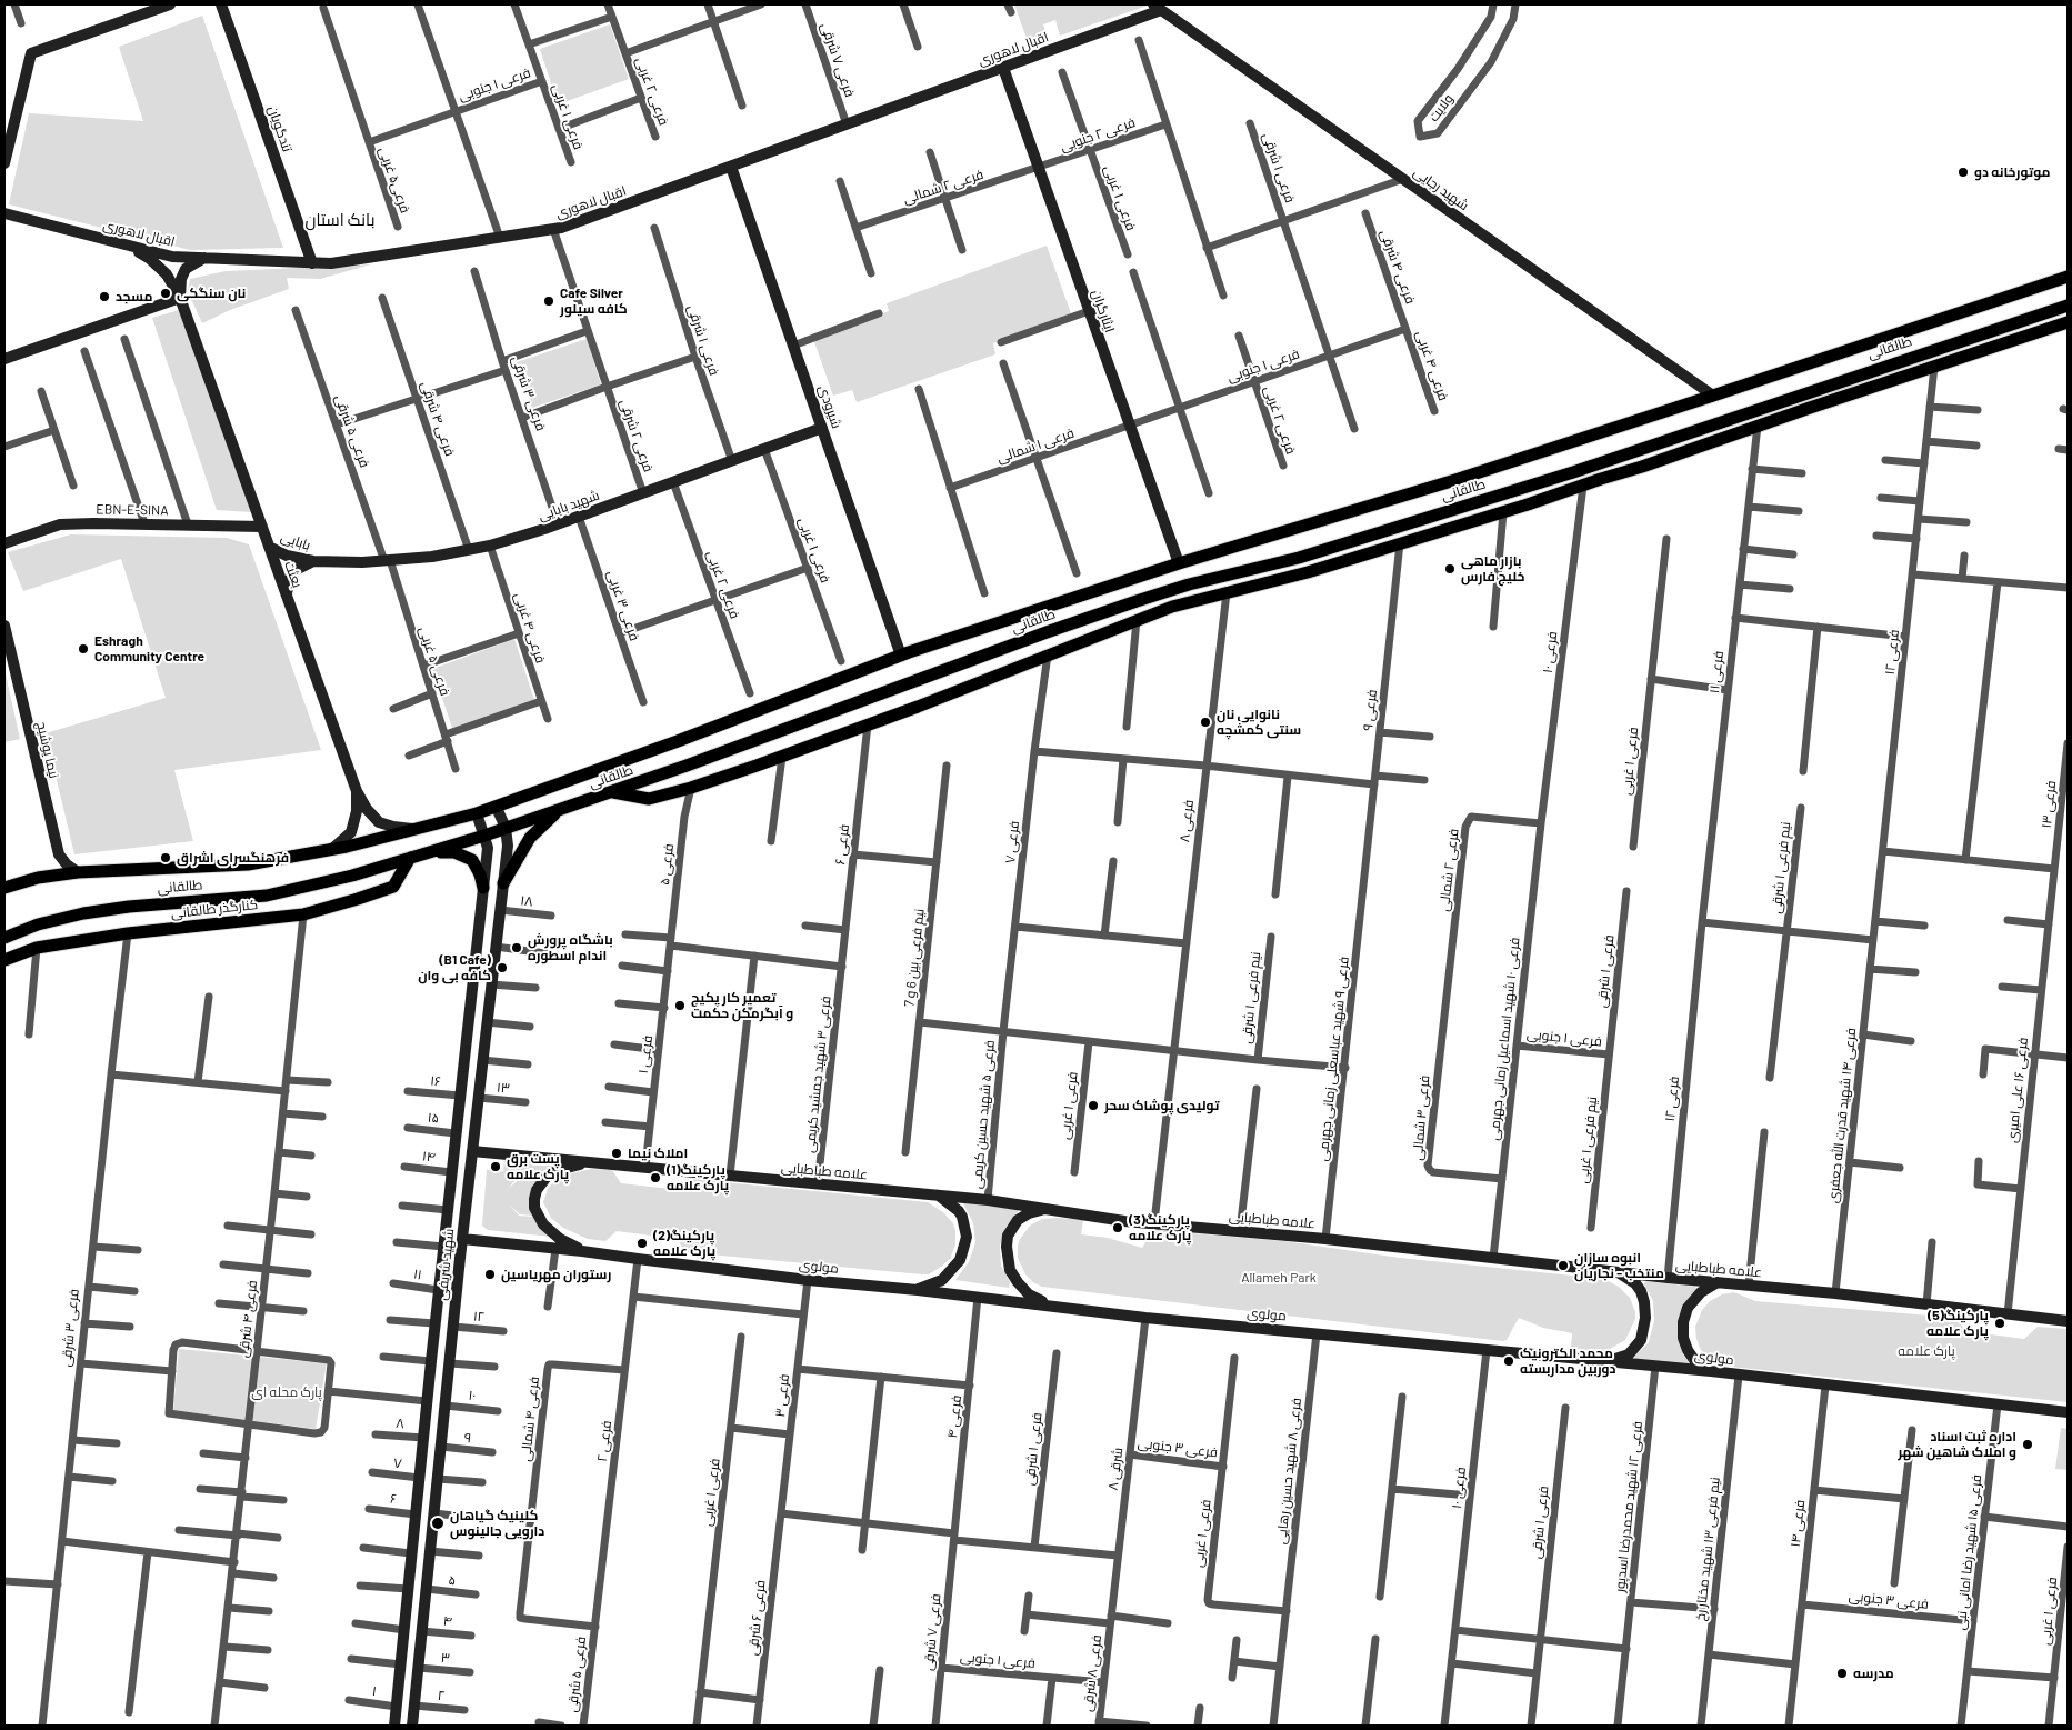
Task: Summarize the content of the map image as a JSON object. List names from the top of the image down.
{
  "streets": {
    "main road": ["طالقانی", "کنارگذر طالقانی"],
    "street": [
      "اقبال لاهوری",
      "فرعی ۷ شرقی",
      "فرعی ۱ جنوبی",
      "فرعی ۲ غربی",
      "ولایت",
      "فرعی ۱ غربی",
      "تندگویان",
      "فرعی ۲ جنوبی",
      "فرعی ۱ شرقی",
      "فرعی۵ غربی",
      "فرعی ۲ شمالی",
      "شهید رجایی",
      "فرعی ۴ شرقی",
      "ایثارگران",
      "فرعی ۴ غربی",
      "فرعی ۳ شرقی",
      "شیرودی",
      "فرعی ۵ شرقی",
      "فرعی ۲ شرقی",
      "فرعی ۱ شمالی",
      "شهید بابایی",
      "EBN-E-SINA",
      "بابایی",
      "بعثت",
      "فرعی ۳ غربی",
      "فرعی ۱۰",
      "فرعی ۱۲",
      "فرعی ۵ غربی",
      "فرعی ۱۱",
      "فرعی ۹",
      "نیما یوشیج",
      "فرعی ۱۳",
      "فرعی ۸",
      "فرعی ۷",
      "فرعی ۶",
      "فرعی ۵",
      "نیم فرعی ۱ شرقی",
      "۱۸",
      "نیم فرعی بین 6 و 7",
      "فرعی ۱۰ شهید اسماعیل زمانی جهرمی",
      "فرعی ۱",
      "فرعی ۹ شهید عباسعلی زمانی جهرمی",
      "فرعی ۳ شهید جمشید کریمی",
      "۱۶",
      "۱۳",
      "فرعی ۱۶ علی امیری",
      "فرعی ۵ شهید حسین کریمی",
      "فرعی ۱۴ شهید قدرت الله جعفری",
      "۱۵",
      "فرعی ۳ شمالی",
      "نیم فرعی ۱ غربی",
      "۱۴",
      "علامه طباطبایی",
      "شهید شریفی",
      "مولوی",
      "۱۱",
      "۱۲",
      "۱۰",
      "فرعی ۳",
      "فرعی ۴",
      "فرعی ۴ شمالی",
      "۸",
      "۹",
      "فرعی ۲",
      "فرعی ۳ جنوبی",
      "۷",
      "۸ شرقی",
      "فرعی ۸ شهید حسین رهایی",
      "۶",
      "فرعی ۱۲ شهید محمدرضا اسدپور",
      "فرعی ۱۴",
      "نیم فرعی ۱۳ شهید مختار رخ",
      "فرعی ۱۵ شهید رضا امانی نبی",
      "۵",
      "فرعی ۶ شرقی",
      "۴",
      "۳",
      "فرعی ۸ شرقی",
      "۱",
      "۲"
    ]
  },
  "crossings": [
    ["اقبال لاهوری", "فرعی ۷ شرقی"],
    ["اقبال لاهوری", "تندگویان"],
    ["اقبال لاهوری", "شهید رجایی"],
    ["اقبال لاهوری", "ایثارگران"],
    ["اقبال لاهوری", "شیرودی"],
    ["اقبال لاهوری", "فرعی ۲ شرقی"],
    ["اقبال لاهوری", "بعثت"],
    ["فرعی ۷ شرقی", "فرعی ۱ جنوبی"],
    ["فرعی ۷ شرقی", "فرعی ۴"],
    ["فرعی ۱ جنوبی", "فرعی ۲ غربی"],
    ["فرعی ۱ جنوبی", "فرعی ۱ غربی"],
    ["فرعی ۱ جنوبی", "فرعی ۱ شرقی"],
    ["فرعی ۱ جنوبی", "فرعی ۴ شرقی"],
    ["فرعی ۱ جنوبی", "ایثارگران"],
    ["فرعی ۱ جنوبی", "فرعی ۴ غربی"],
    ["فرعی ۱ جنوبی", "فرعی ۱ شمالی"],
    ["فرعی ۱ جنوبی", "فرعی ۱۰ شهید اسماعیل زمانی جهرمی"],
    ["فرعی ۱ جنوبی", "نیم فرعی ۱ غربی"],
    ["فرعی ۲ غربی", "شهید بابایی"],
    ["فرعی ۱ غربی", "فرعی ۲ جنوبی"],
    ["فرعی ۱ غربی", "شهید بابایی"],
    ["فرعی ۱ غربی", "فرعی ۳ جنوبی"],
    ["فرعی ۱ غربی", "فرعی ۸ شهید حسین رهایی"],
    ["فرعی ۲ جنوبی", "فرعی ۲ شمالی"],
    ["فرعی ۲ جنوبی", "ایثارگران"],
    ["فرعی ۱ شرقی", "شهید بابایی"],
    ["فرعی ۱ شرقی", "نیم فرعی ۱ غربی"],
    ["فرعی ۲ شمالی", "ایثارگران"],
    ["فرعی ۲ شمالی", "فرعی ۱۰"],
    ["فرعی ۲ شمالی", "فرعی ۱۰ شهید اسماعیل زمانی جهرمی"],
    ["فرعی ۲ شمالی", "فرعی ۳ شمالی"],
    ["شهید رجایی", "طالقانی"],
    ["فرعی ۴ شرقی", "فرعی ۴ غربی"],
    ["فرعی ۴ شرقی", "شهید بابایی"],
    ["فرعی ۴ شرقی", "کنارگذر طالقانی"],
    ["ایثارگران", "طالقانی"],
    ["ایثارگران", "فرعی ۱ شمالی"],
    ["طالقانی", "شیرودی"],
    ["طالقانی", "بعثت"],
    ["طالقانی", "نیما یوشیج"],
    ["طالقانی", "کنارگذر طالقانی"],
    ["طالقانی", "شهید شریفی"],
    ["فرعی ۴ غربی", "شهید بابایی"],
    ["فرعی ۳ شرقی", "شهید بابایی"],
    ["فرعی ۳ شرقی", "کنارگذر طالقانی"],
    ["شیرودی", "شهید بابایی"],
    ["فرعی ۵ شرقی", "شهید بابایی"],
    ["فرعی ۵ شرقی", "فرعی ۵ غربی"],
    ["فرعی ۵ شرقی", "فرعی ۴ شمالی"],
    ["فرعی ۵ شرقی", "فرعی ۲"],
    ["فرعی ۲ شرقی", "شهید بابایی"],
    ["شهید بابایی", "بابایی"],
    ["شهید بابایی", "فرعی ۳ غربی"],
    ["شهید بابایی", "فرعی ۵ غربی"],
    ["EBN-E-SINA", "بعثت"],
    ["بابایی", "بعثت"],
    ["فرعی ۱۰", "فرعی ۱۰ شهید اسماعیل زمانی جهرمی"],
    ["فرعی ۱۰", "مولوی"],
    ["فرعی ۱۲", "فرعی ۱۱"],
    ["فرعی ۱۲", "فرعی ۱۴ شهید قدرت الله جعفری"],
    ["فرعی ۱۲", "علامه طباطبایی"],
    ["فرعی ۹", "فرعی ۹ شهید عباسعلی زمانی جهرمی"],
    ["فرعی ۱۳", "فرعی ۱۶ علی امیری"],
    ["فرعی ۸", "علامه طباطبایی"],
    ["فرعی ۷", "فرعی ۵ شهید حسین کریمی"],
    ["فرعی ۶", "فرعی ۳ شهید جمشید کریمی"],
    ["فرعی ۵", "فرعی ۱"],
    ["۱۸", "شهید شریفی"],
    ["فرعی ۱۰ شهید اسماعیل زمانی جهرمی", "فرعی ۳ شمالی"],
    ["فرعی ۱۰ شهید اسماعیل زمانی جهرمی", "علامه طباطبایی"],
    ["فرعی ۱", "علامه طباطبایی"],
    ["فرعی ۹ شهید عباسعلی زمانی جهرمی", "علامه طباطبایی"],
    ["فرعی ۳ شهید جمشید کریمی", "علامه طباطبایی"],
    ["۱۶", "شهید شریفی"],
    ["۱۳", "شهید شریفی"],
    ["فرعی ۱۶ علی امیری", "علامه طباطبایی"],
    ["فرعی ۵ شهید حسین کریمی", "علامه طباطبایی"],
    ["فرعی ۱۴ شهید قدرت الله جعفری", "علامه طباطبایی"],
    ["۱۵", "شهید شریفی"],
    ["۱۴", "شهید شریفی"],
    ["علامه طباطبایی", "شهید شریفی"],
    ["شهید شریفی", "مولوی"],
    ["شهید شریفی", "۱۱"],
    ["شهید شریفی", "۱۲"],
    ["شهید شریفی", "۱۰"],
    ["شهید شریفی", "۸"],
    ["شهید شریفی", "۹"],
    ["شهید شریفی", "۷"],
    ["شهید شریفی", "۶"],
    ["شهید شریفی", "۵"],
    ["شهید شریفی", "۴"],
    ["شهید شریفی", "۳"],
    ["شهید شریفی", "۱"],
    ["شهید شریفی", "۲"],
    ["مولوی", "فرعی ۳"],
    ["مولوی", "فرعی ۴"],
    ["مولوی", "فرعی ۲"],
    ["مولوی", "۸ شرقی"],
    ["مولوی", "فرعی ۸ شهید حسین رهایی"],
    ["مولوی", "فرعی ۱۲ شهید محمدرضا اسدپور"],
    ["مولوی", "فرعی ۱۴"],
    ["مولوی", "نیم فرعی ۱۳ شهید مختار رخ"],
    ["مولوی", "فرعی ۱۵ شهید رضا امانی نبی"],
    ["فرعی ۳", "فرعی ۶ شرقی"],
    ["فرعی ۴ شمالی", "فرعی ۲"],
    ["فرعی ۳ جنوبی", "۸ شرقی"],
    ["فرعی ۳ جنوبی", "فرعی ۱۴"],
    ["فرعی ۳ جنوبی", "فرعی ۱۵ شهید رضا امانی نبی"],
    ["۸ شرقی", "فرعی ۸ شرقی"]
  ],
  "districts": ["بانک استان"],
  "parks": ["Allameh Park", "پارک علامه", "پارک محله ای"],
  "places": [
    "موتورخانه دو",
    "نان سنگکی",
    "مسجد",
    "Cafe Silver کافه سیلور",
    "بازار ماهی خلیج فارس",
    "Eshragh Community Centre",
    "نانوایی نان سنتی کمشچه",
    "فرهنگسرای اشراق",
    "باشگاه پرورش اندام اسطوره",
    "(B1 Cafe) کافه بی وان",
    "تعمیر کار پکیج و آبگرمکن حکمت",
    "تولیدی پوشاک سحر",
    "املاک نیما",
    "پست برق پارک علامه",
    "پارکینگ(1) پارک علامه",
    "پارکینگ(3) پارک علامه",
    "پارکینگ(2) پارک علامه",
    "انبوه سازان منتخب - نجاریان",
    "رستوران مهریاسین",
    "پارکینگ(5) پارک علامه",
    "محمد الکترونیک دوربین مداربسته",
    "اداره ثبت اسناد و املاک شاهین شهر",
    "کلینیک گیاهان دارویی جالینوس",
    "مدرسه"
  ]
}
